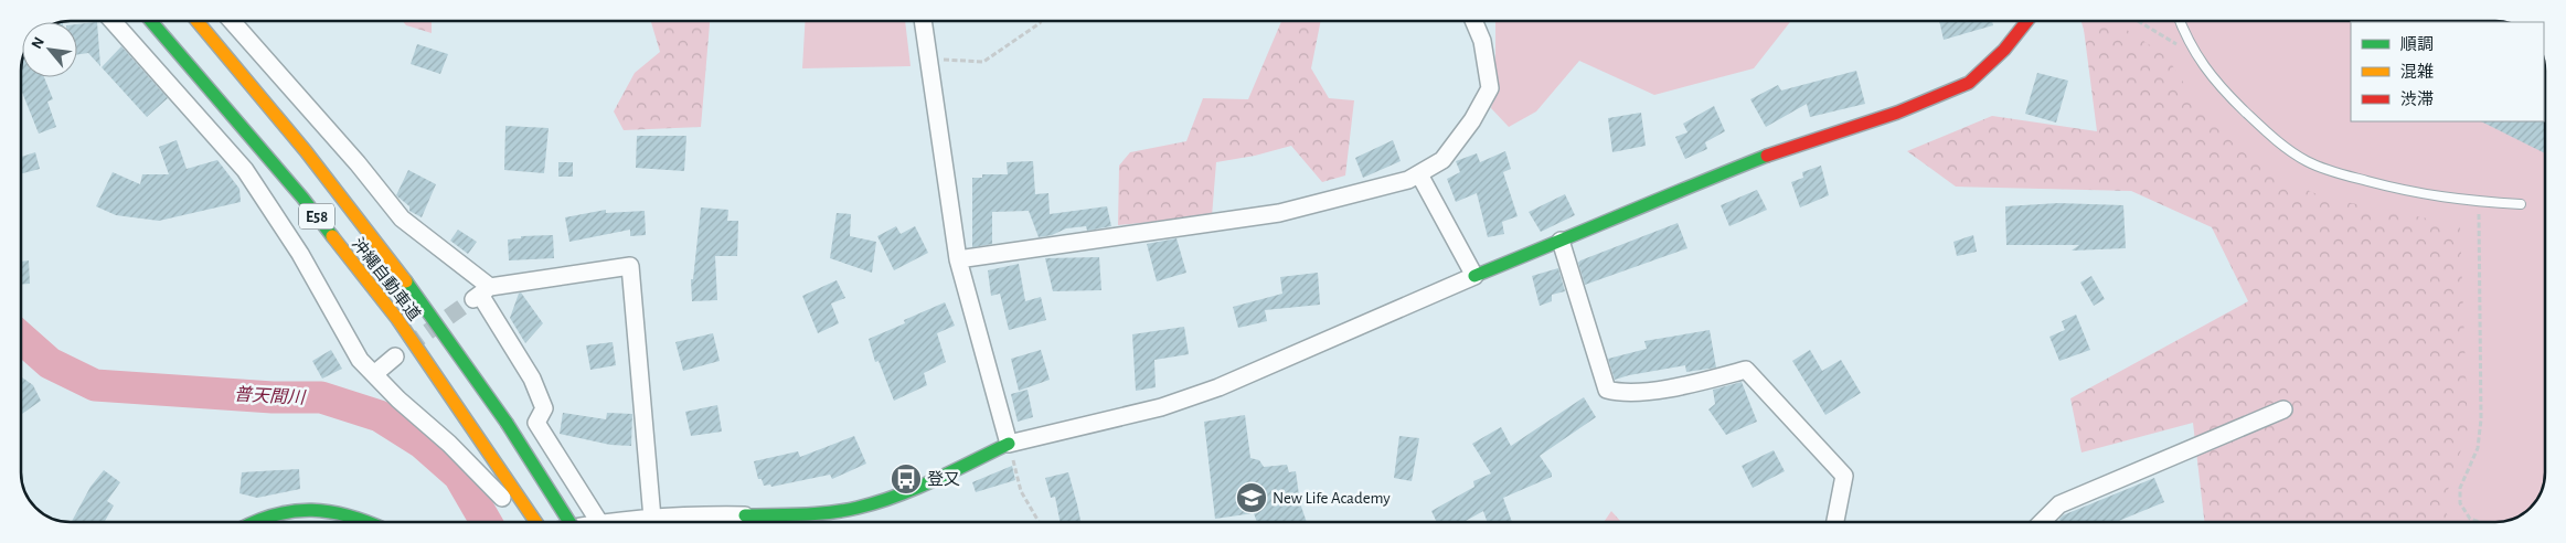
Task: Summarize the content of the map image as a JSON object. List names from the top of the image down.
{
  "streets": {
    "main road": ["E58", "沖縄自動車道"]
  },
  "water": ["普天間川"],
  "places": {
    "bus stop": ["登又"],
    "school or university": ["New Life Academy"]
  },
  "legend": ["順調", "混雑", "渋滞"],
  "north": "top left"
}
